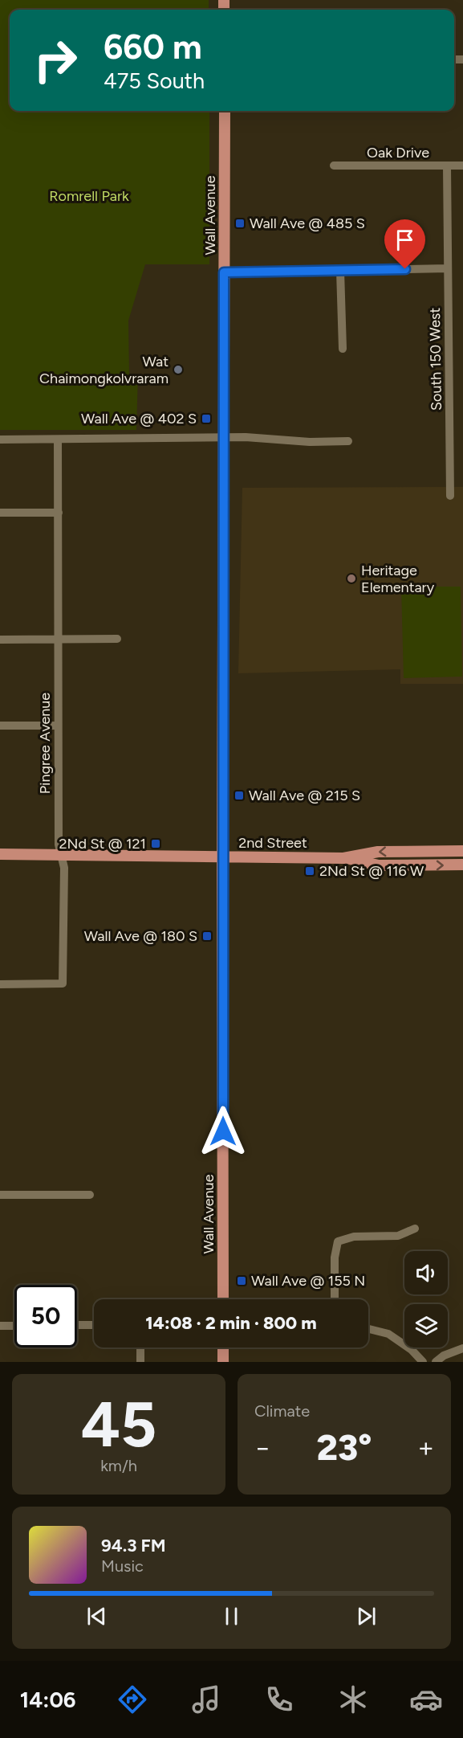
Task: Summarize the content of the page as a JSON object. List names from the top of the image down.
{
  "streets": {
    "main road": ["Wall Avenue", "2nd Street"],
    "street": ["Oak Drive", "South 150 West", "Pingree Avenue"]
  },
  "crossings": [
    ["Oak Drive", "South 150 West"],
    ["Wall Avenue", "2nd Street"],
    ["Pingree Avenue", "2nd Street"]
  ],
  "parks": ["Romrell Park"],
  "places": {
    "transit": [
      "Wall Ave @ 485 S",
      "Wall Ave @ 402 S",
      "Wall Ave @ 215 S",
      "2Nd St @ 121",
      "2Nd St @ 116 W",
      "Wall Ave @ 180 S",
      "Wall Ave @ 155 N"
    ],
    "other": ["Wat Chaimongkolvraram", "Heritage Elementary"]
  },
  "page": {
    "turn": ["660 m", "475 South"],
    "limit": "50",
    "trip": "14:08 · 2 min · 800 m",
    "tile": [
      ["45", "km/h"],
      "Climate"
    ],
    "heat": ["−", "23°", "+"],
    "song": ["94.3 FM", "Music"],
    "tabs": "14:06"
  }
}
